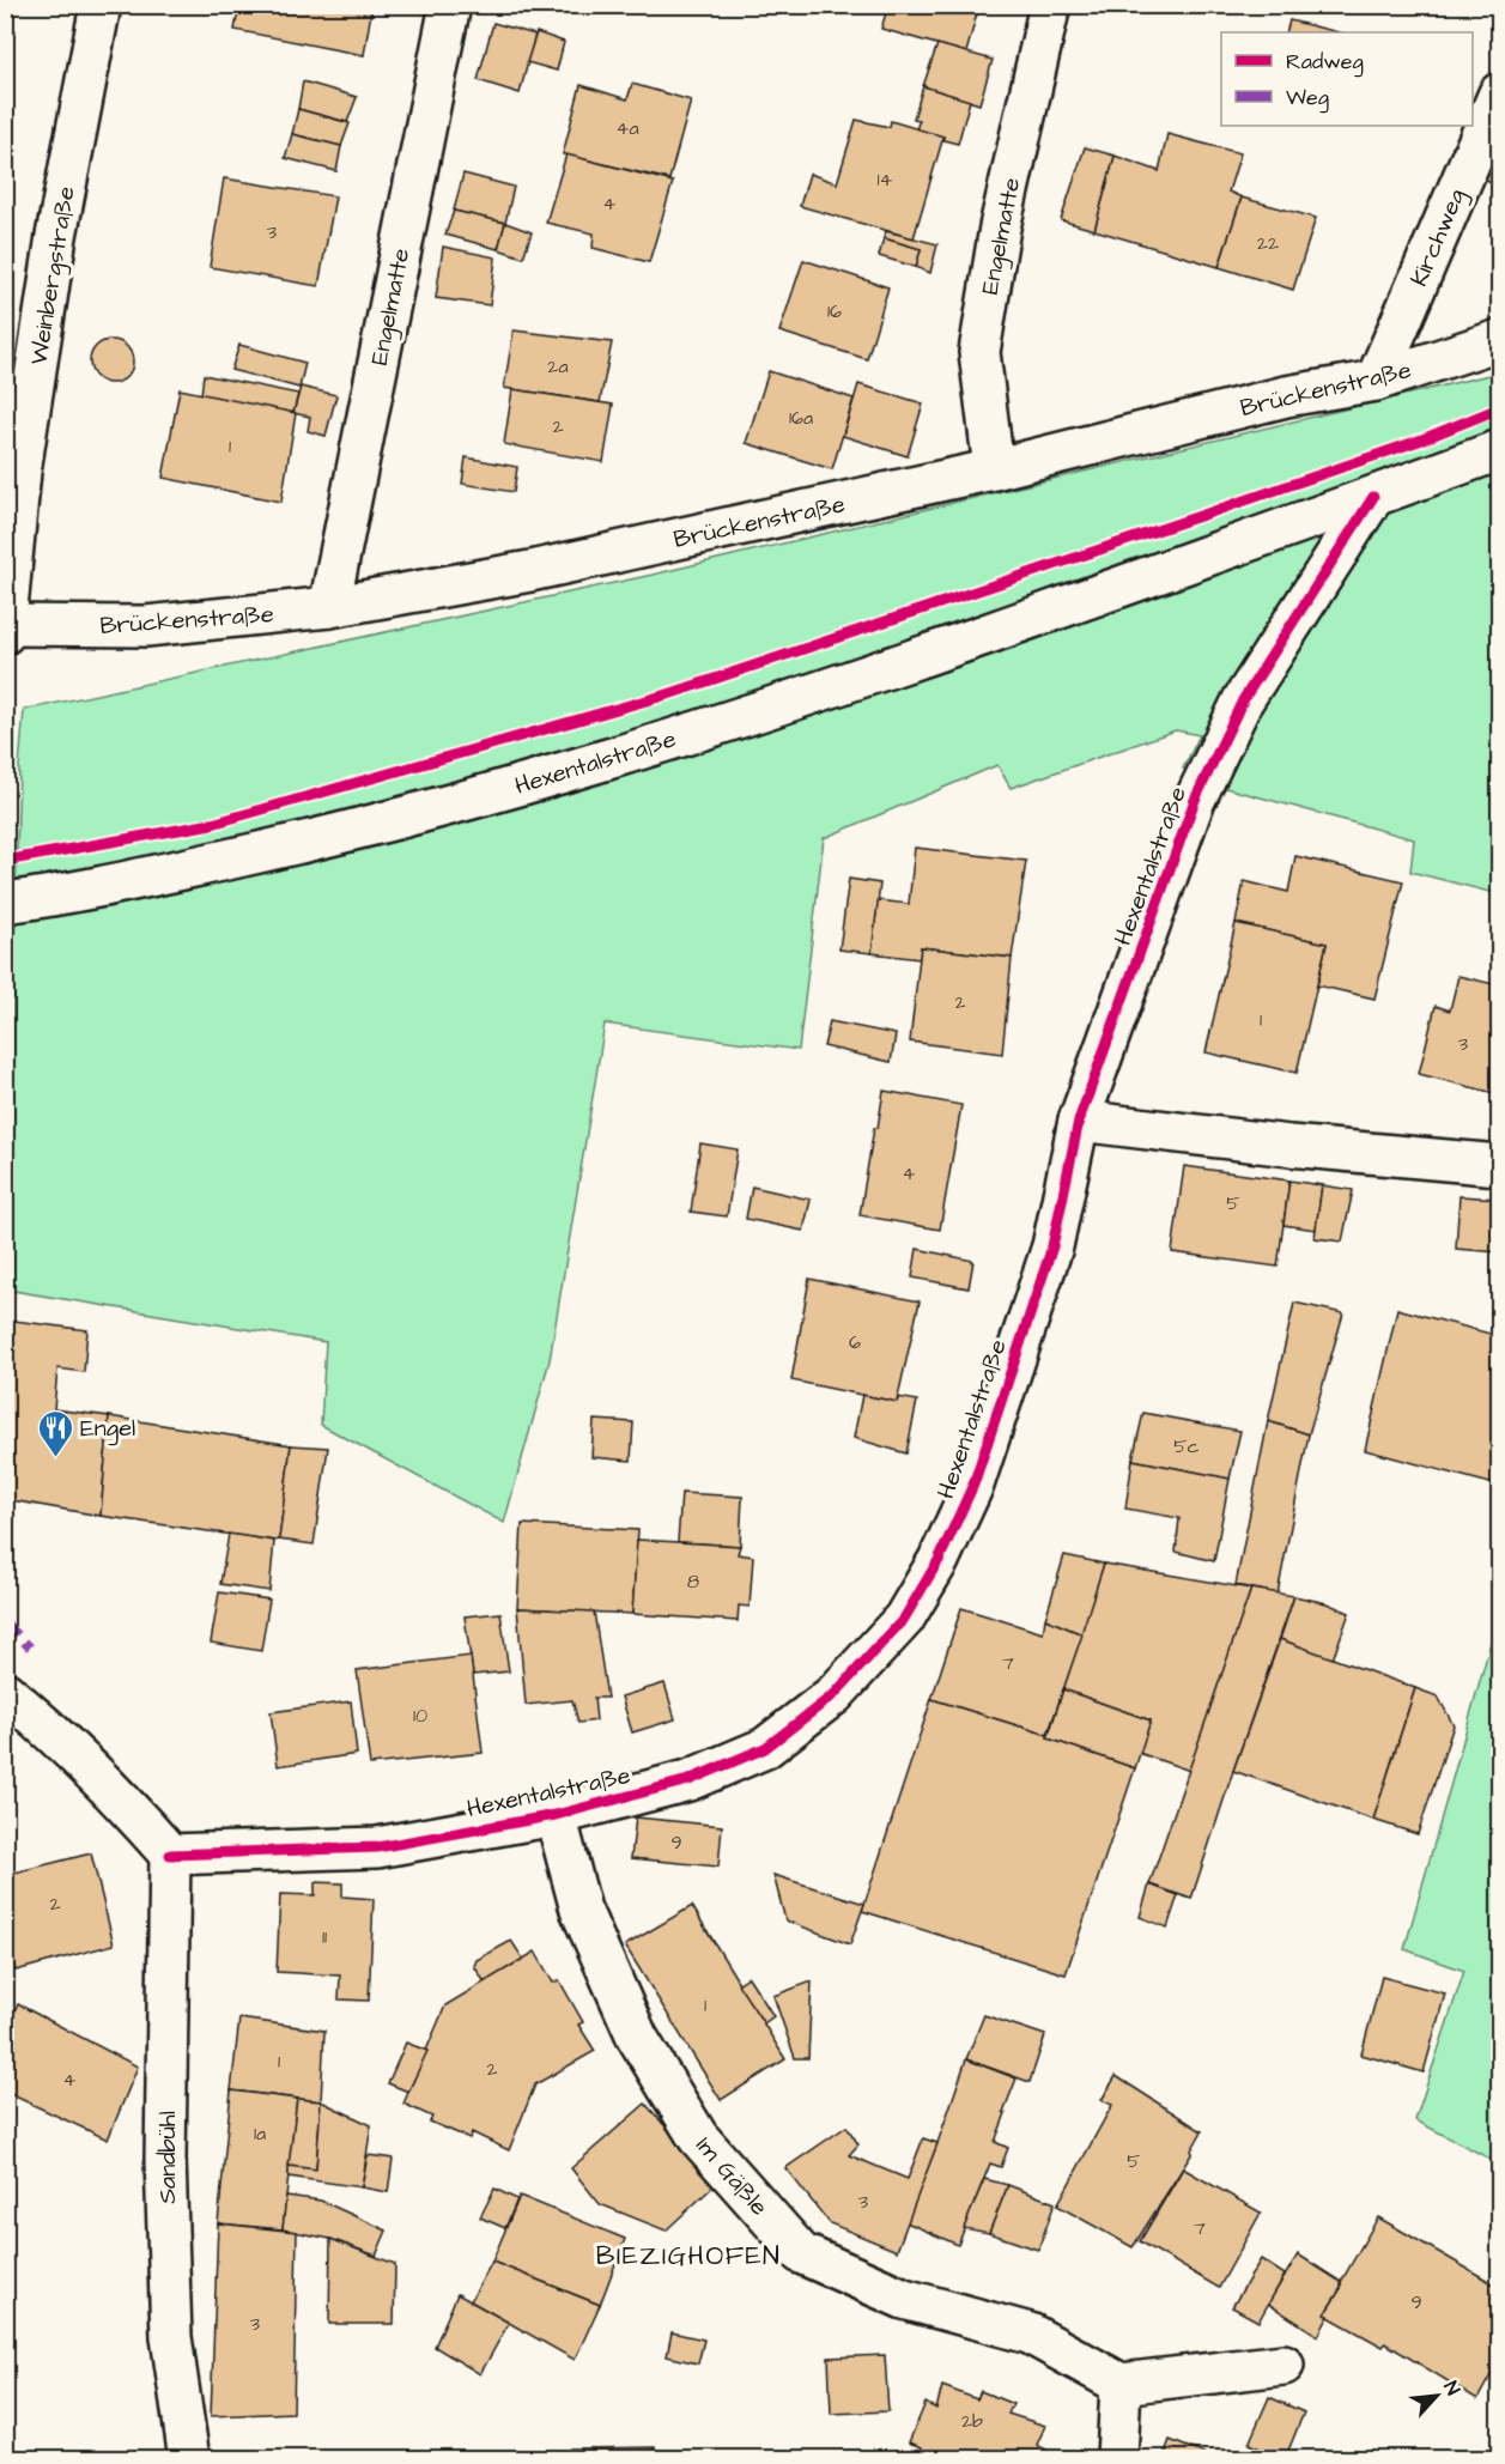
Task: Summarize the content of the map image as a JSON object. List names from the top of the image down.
{
  "streets": {
    "street": [
      "Engelmatte",
      "Kirchweg",
      "Weinbergstraße",
      "Brückenstraße",
      "Hexentalstraße",
      "Sandbühl",
      "Im Gäßle"
    ]
  },
  "crossings": [
    ["Engelmatte", "Brückenstraße"],
    ["Kirchweg", "Brückenstraße"],
    ["Weinbergstraße", "Brückenstraße"],
    ["Hexentalstraße", "Sandbühl"],
    ["Hexentalstraße", "Im Gäßle"]
  ],
  "districts": ["BIEZIGHOFEN"],
  "places": {
    "restaurant": ["Engel"]
  },
  "house_numbers": [
    "4a",
    "14",
    "4",
    "3",
    "22",
    "16",
    "2a",
    "16a",
    "2",
    "1",
    "2",
    "1",
    "3",
    "4",
    "5",
    "6",
    "5c",
    "8",
    "7",
    "10",
    "9",
    "2",
    "11",
    "1",
    "1",
    "2",
    "4",
    "1a",
    "5",
    "3",
    "7",
    "9",
    "3",
    "2b"
  ],
  "legend": ["Radweg", "Weg"],
  "north": "top right"
}
